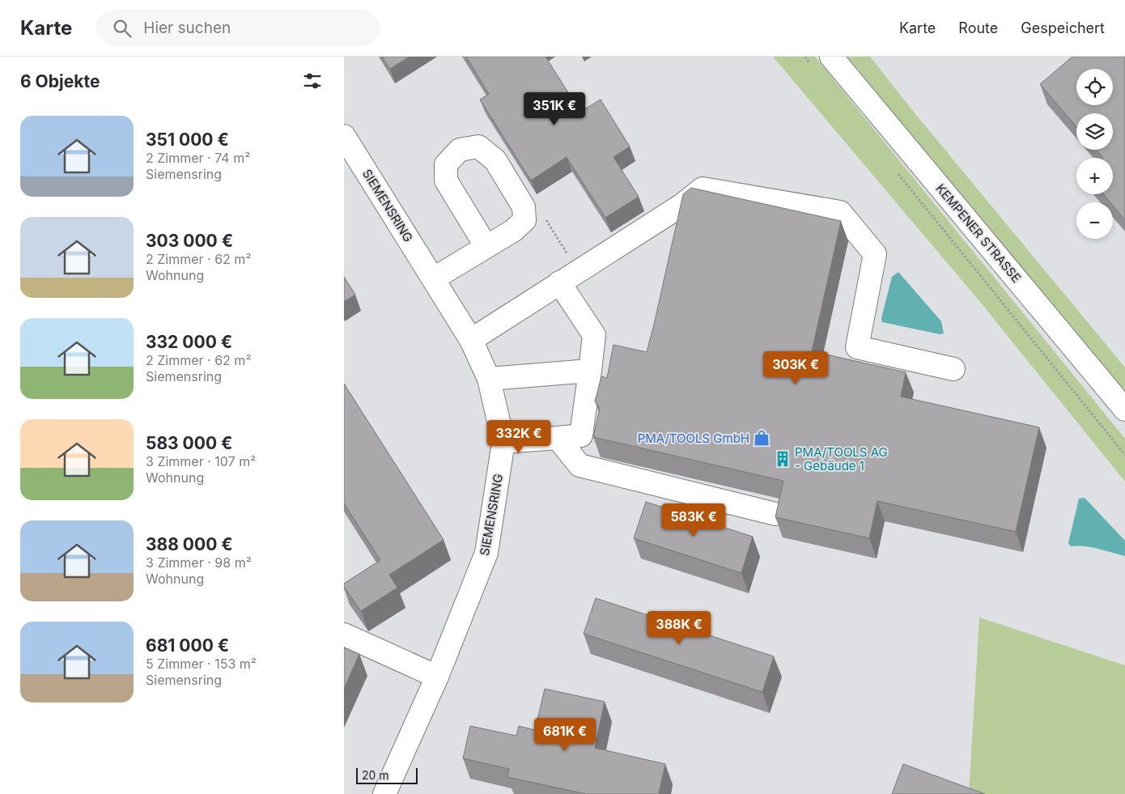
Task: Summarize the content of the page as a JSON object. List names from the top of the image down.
{
  "streets": {
    "street": ["SIEMENSRING", "KEMPENER STRASSE"]
  },
  "places": {
    "shop": ["PMA/TOOLS GmbH"],
    "building": ["PMA/TOOLS AG - Gebäude 1"]
  },
  "scale_bar": "20 m",
  "page": {
    "header": "Karte",
    "search": "Hier suchen",
    "nav": ["Karte", "Route", "Gespeichert"],
    "heading": "6 Objekte",
    "map_buttons": ["+", "−"],
    "price": [
      "351K €",
      "303K €",
      "332K €",
      "583K €",
      "388K €",
      "681K €"
    ],
    "list": [
      {
        "name": "351 000 €",
        "note": "2 Zimmer · 74 m² · Siemensring"
      },
      {
        "name": "303 000 €",
        "note": "2 Zimmer · 62 m² · Wohnung"
      },
      {
        "name": "332 000 €",
        "note": "2 Zimmer · 62 m² · Siemensring"
      },
      {
        "name": "583 000 €",
        "note": "3 Zimmer · 107 m² · Wohnung"
      },
      {
        "name": "388 000 €",
        "note": "3 Zimmer · 98 m² · Wohnung"
      },
      {
        "name": "681 000 €",
        "note": "5 Zimmer · 153 m² · Siemensring"
      }
    ],
    "scale": "20 m"
  }
}
